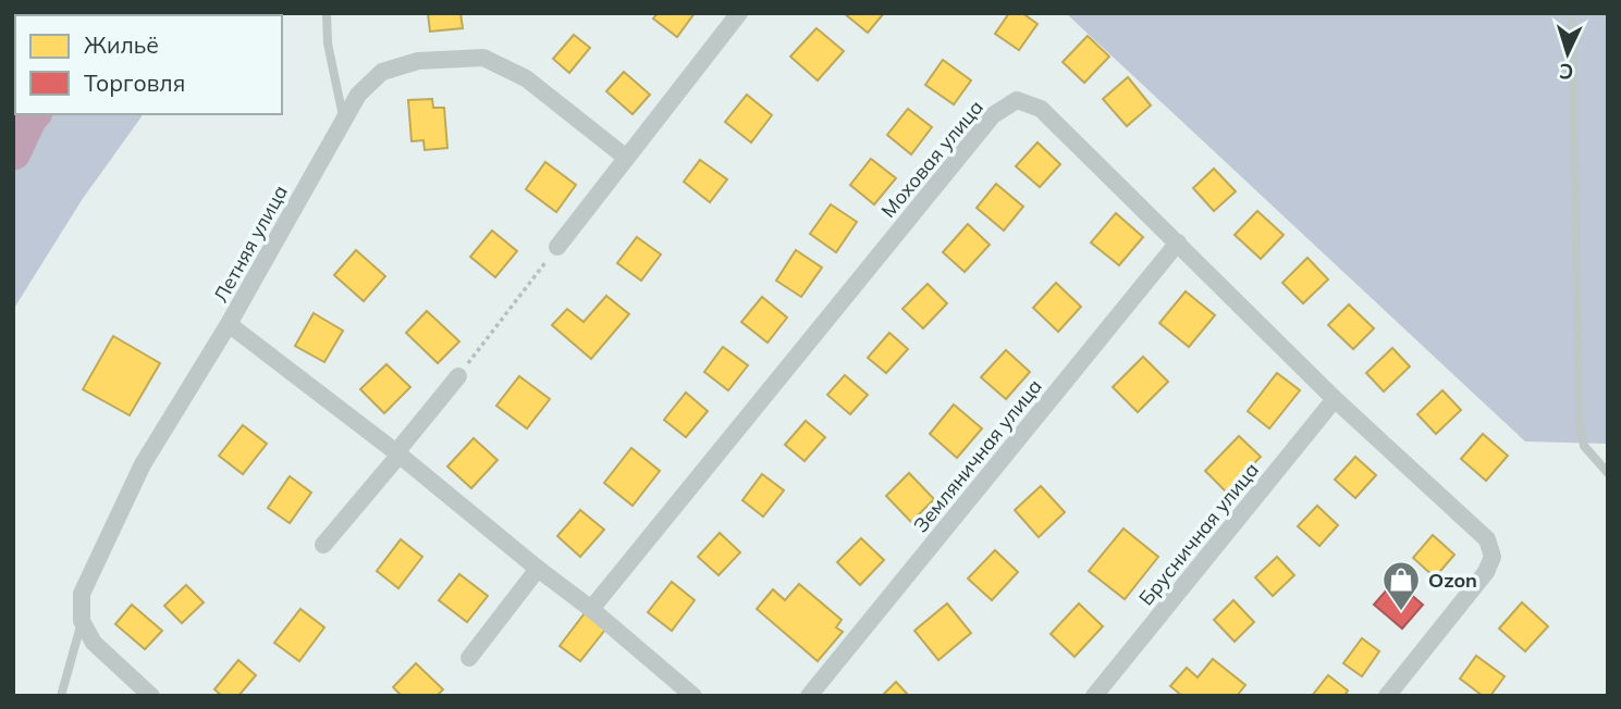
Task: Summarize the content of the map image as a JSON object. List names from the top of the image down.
{
  "streets": {
    "street": [
      "Моховая улица",
      "Летняя улица",
      "Земляничная улица",
      "Брусничная улица"
    ]
  },
  "crossings": [
    ["Моховая улица", "Летняя улица"],
    ["Моховая улица", "Земляничная улица"],
    ["Моховая улица", "Брусничная улица"]
  ],
  "places": {
    "shop": ["Ozon"]
  },
  "legend": ["Жильё", "Торговля"],
  "north": "bottom"
}
